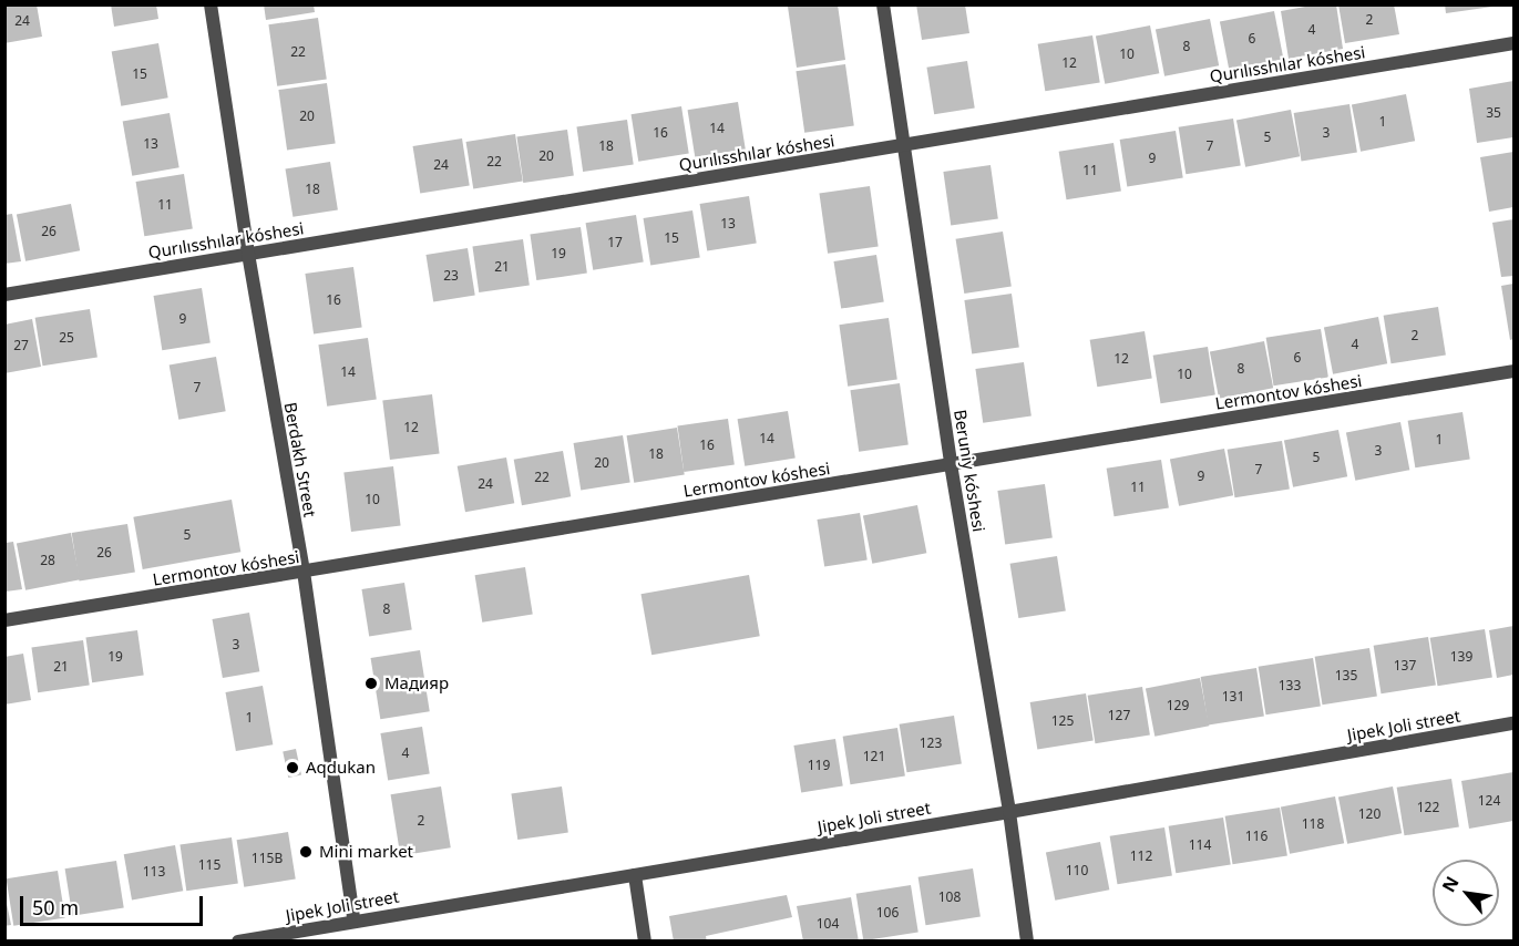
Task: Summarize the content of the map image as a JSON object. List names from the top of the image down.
{
  "streets": {
    "street": [
      "Qurılısshılar kóshesi",
      "Lermontov kóshesi",
      "Berdakh Street",
      "Beruniy kóshesi",
      "Jipek Joli street"
    ]
  },
  "crossings": [
    ["Qurılısshılar kóshesi", "Berdakh Street"],
    ["Qurılısshılar kóshesi", "Beruniy kóshesi"],
    ["Lermontov kóshesi", "Berdakh Street"],
    ["Lermontov kóshesi", "Beruniy kóshesi"],
    ["Berdakh Street", "Jipek Joli street"],
    ["Beruniy kóshesi", "Jipek Joli street"]
  ],
  "places": ["Мадияр", "Aqdukan", "Mini market"],
  "house_numbers": [
    "2",
    "24",
    "4",
    "6",
    "8",
    "22",
    "10",
    "12",
    "15",
    "35",
    "20",
    "1",
    "14",
    "16",
    "3",
    "5",
    "13",
    "18",
    "7",
    "20",
    "9",
    "22",
    "24",
    "11",
    "18",
    "11",
    "13",
    "26",
    "15",
    "17",
    "19",
    "21",
    "23",
    "16",
    "9",
    "2",
    "25",
    "4",
    "27",
    "6",
    "12",
    "8",
    "14",
    "10",
    "7",
    "12",
    "14",
    "1",
    "16",
    "3",
    "18",
    "5",
    "20",
    "7",
    "9",
    "22",
    "24",
    "11",
    "10",
    "5",
    "26",
    "28",
    "8",
    "3",
    "19",
    "139",
    "137",
    "21",
    "135",
    "133",
    "131",
    "129",
    "127",
    "1",
    "125",
    "123",
    "4",
    "121",
    "119",
    "124",
    "122",
    "120",
    "2",
    "118",
    "116",
    "114",
    "112",
    "115B",
    "115",
    "110",
    "113",
    "108",
    "106",
    "104"
  ],
  "scale_bar": "50 m",
  "north": "top left"
}
